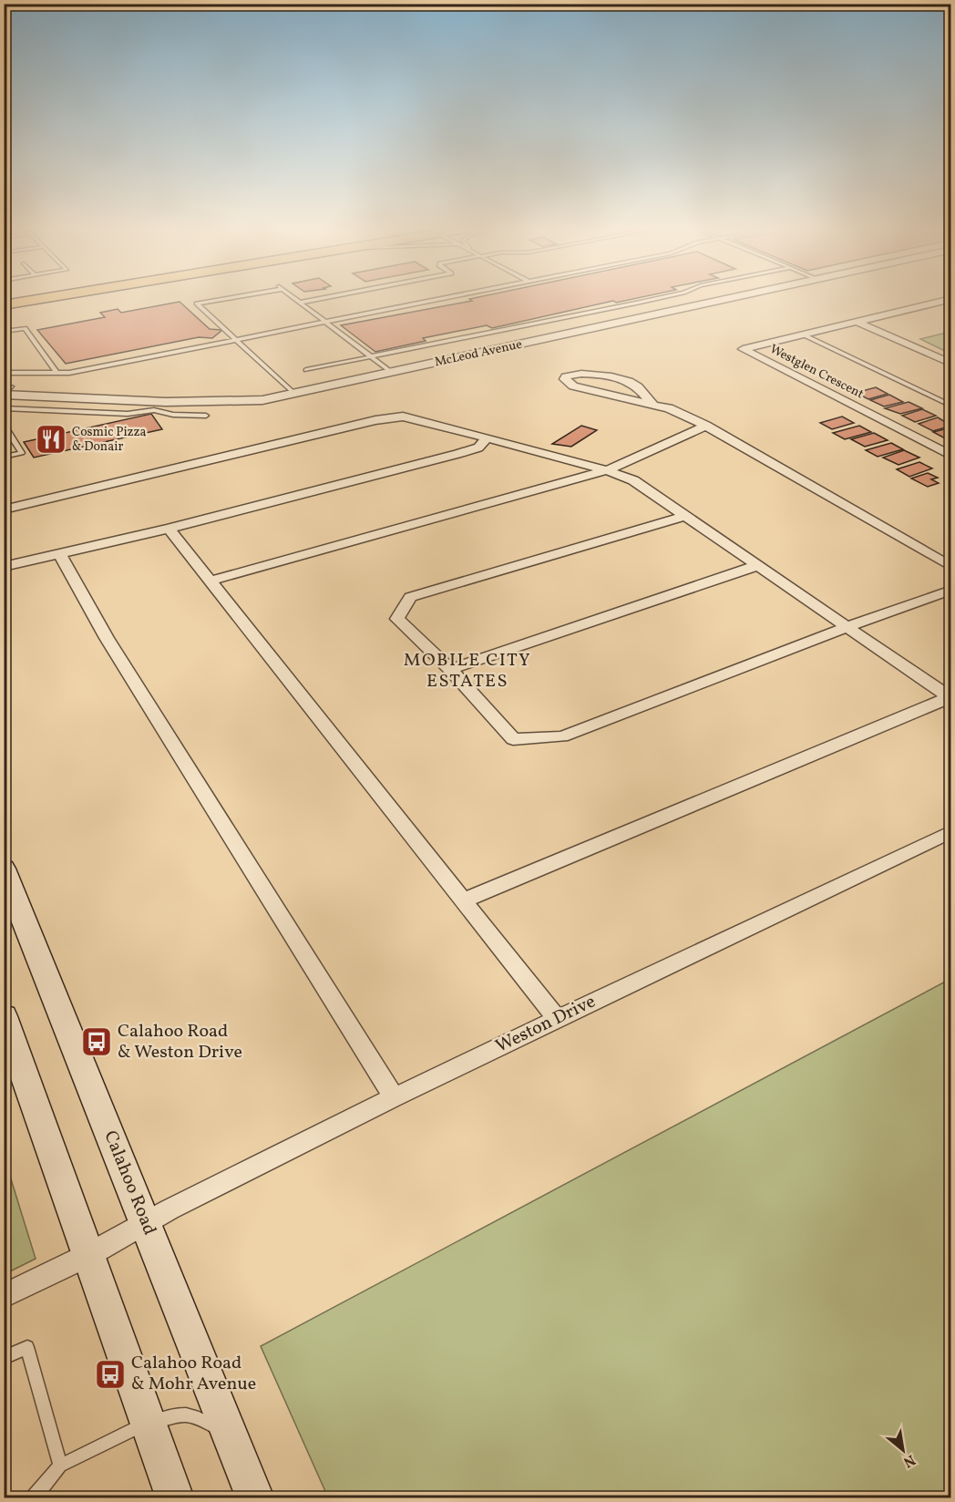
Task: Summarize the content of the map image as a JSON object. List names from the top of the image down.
{
  "streets": {
    "main road": ["Calahoo Road"],
    "street": ["McLeod Avenue", "Westglen Crescent", "Weston Drive"]
  },
  "crossings": [
    ["Weston Drive", "Calahoo Road"]
  ],
  "districts": ["MOBILE CITY ESTATES"],
  "places": {
    "restaurant": ["Cosmic Pizza & Donair"],
    "bus stop": ["Calahoo Road & Weston Drive", "Calahoo Road & Mohr Avenue"]
  },
  "north": "bottom right"
}
